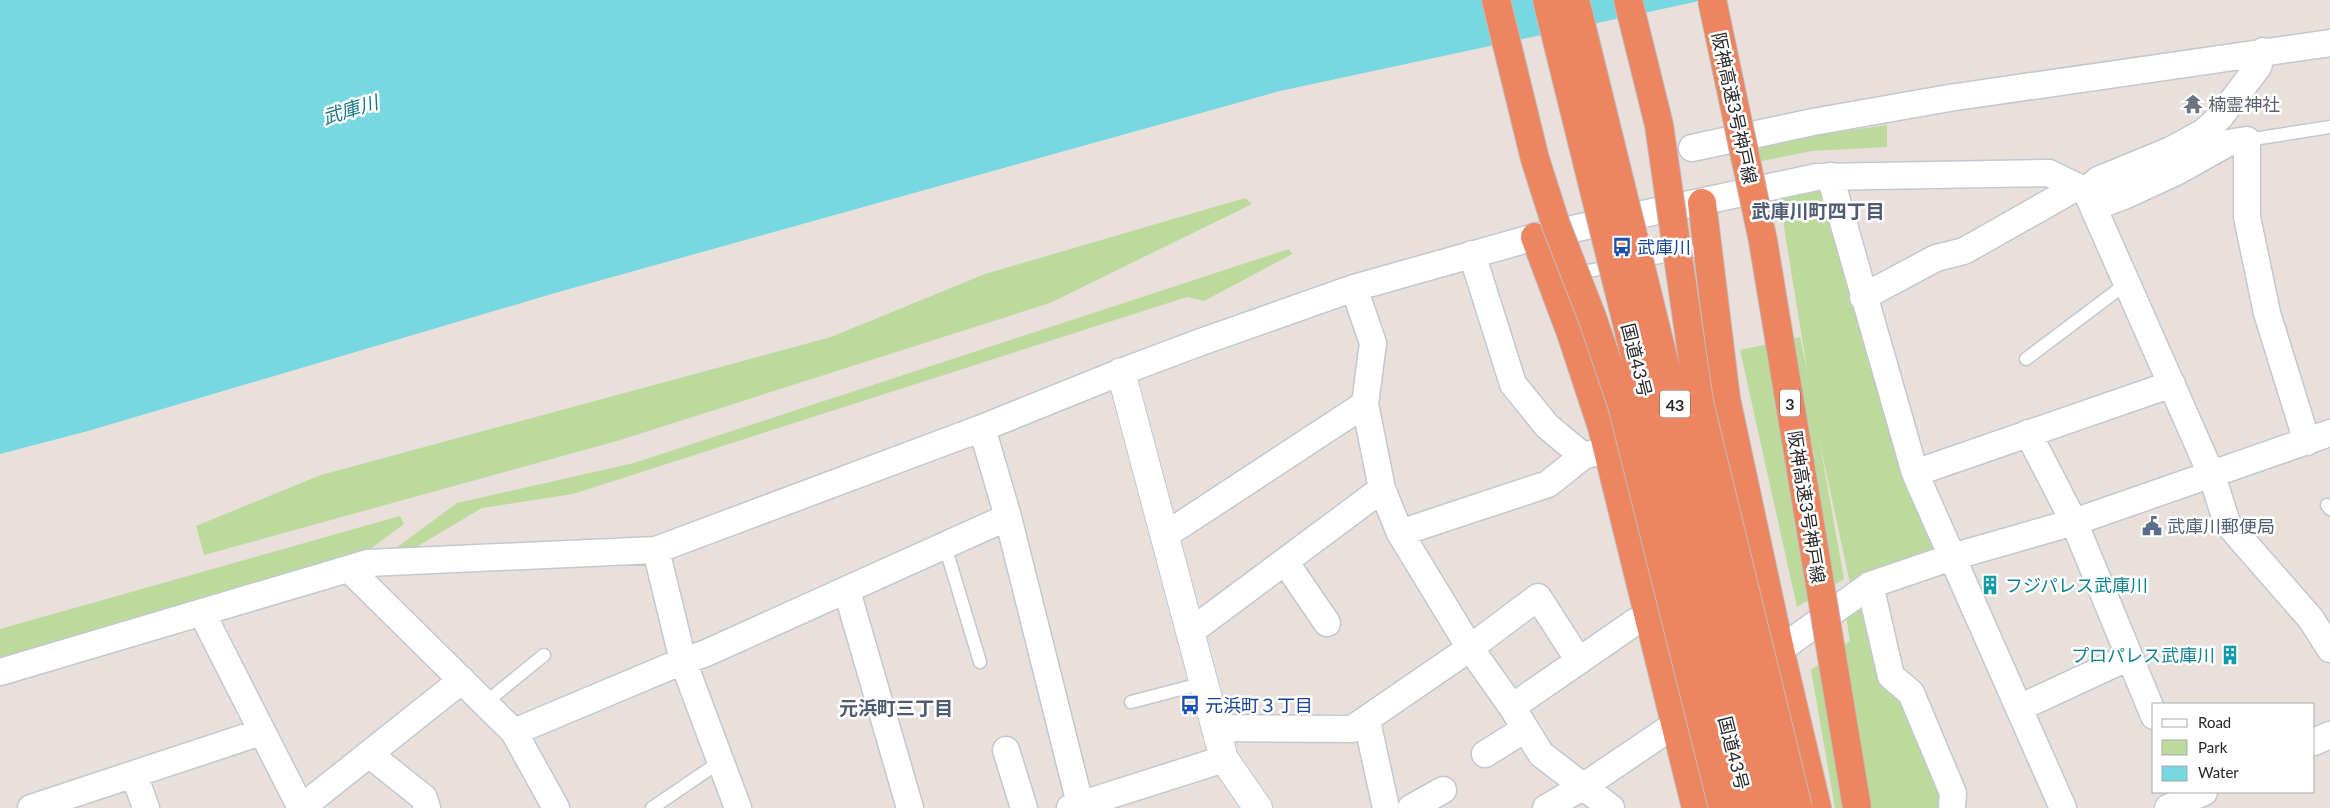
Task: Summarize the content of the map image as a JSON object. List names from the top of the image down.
{
  "streets": {
    "highway": [
      "阪神高速3号神戸線",
      "国道43号",
      "3",
      "43"
    ]
  },
  "districts": ["武庫川町四丁目", "元浜町三丁目"],
  "water": ["武庫川"],
  "places": {
    "temple": ["楠霊神社"],
    "bus stop": ["武庫川", "元浜町３丁目"],
    "public building": ["武庫川郵便局"],
    "building": ["フジパレス武庫川", "プロパレス武庫川"]
  },
  "legend": ["Road", "Park", "Water"]
}
